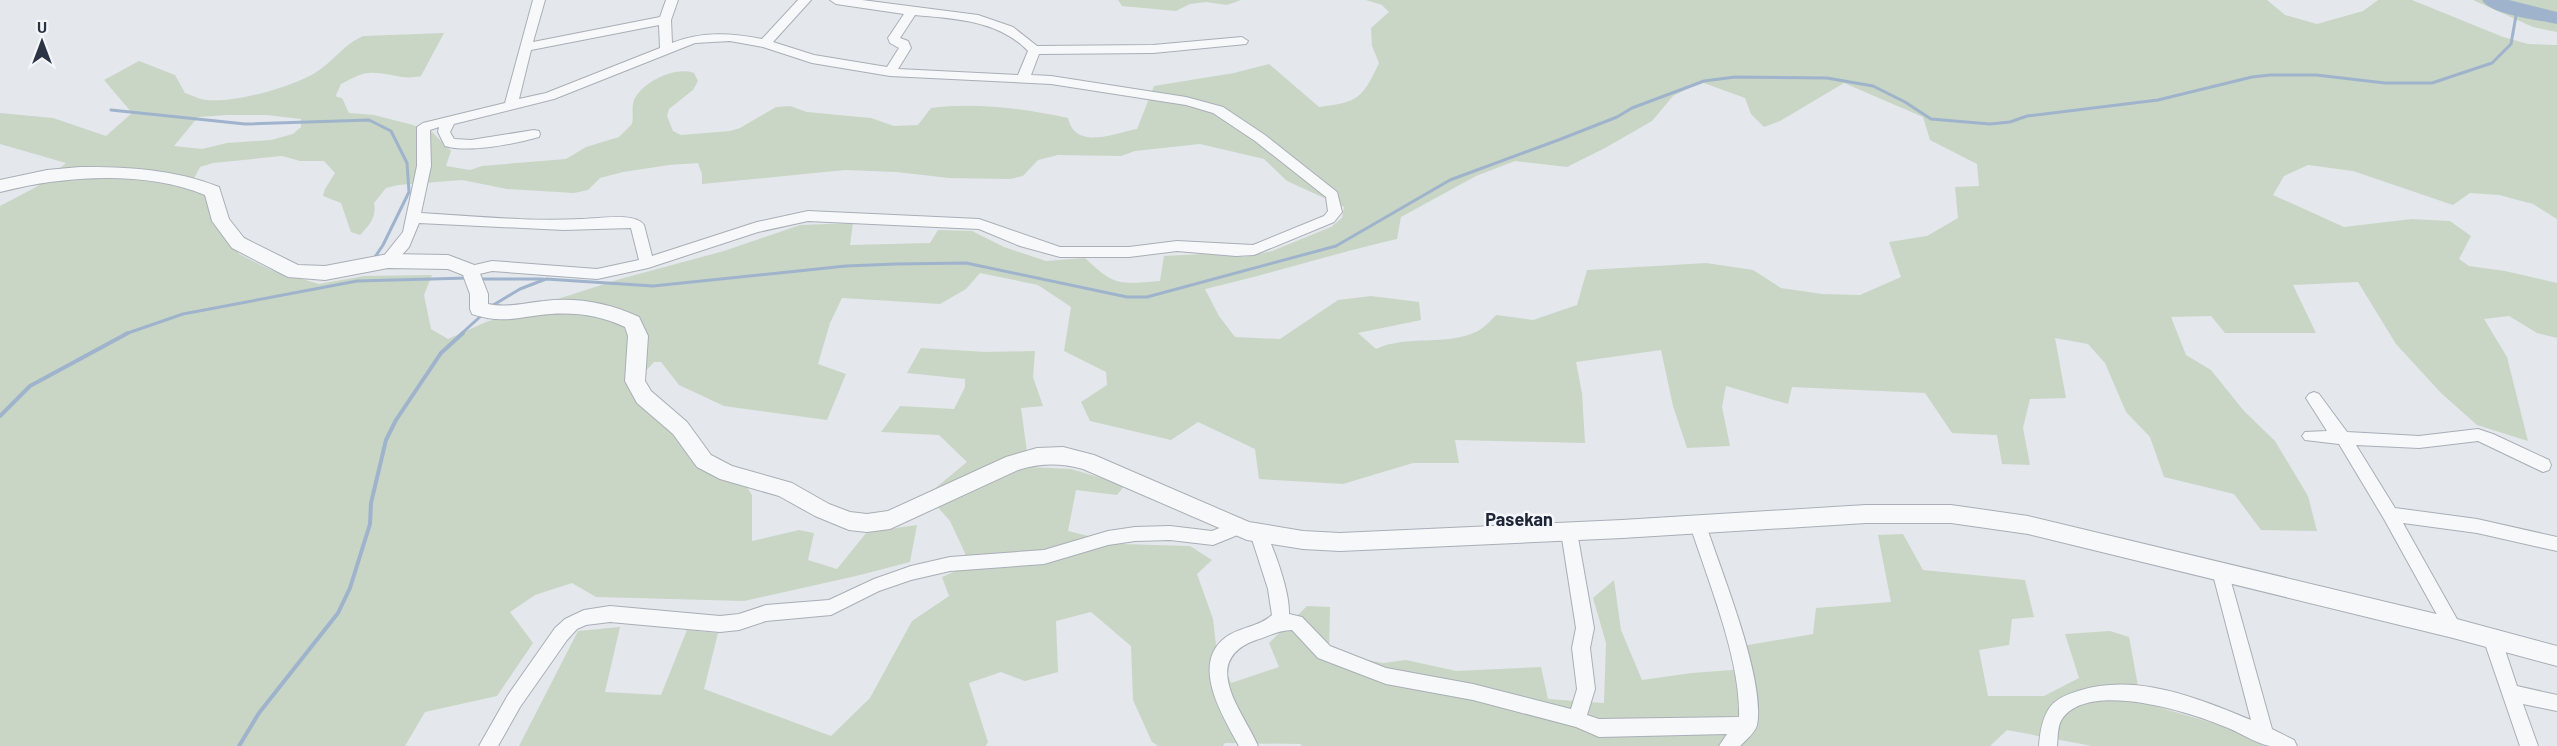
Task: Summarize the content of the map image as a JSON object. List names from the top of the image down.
{
  "districts": ["Pasekan"],
  "north": "top"
}
